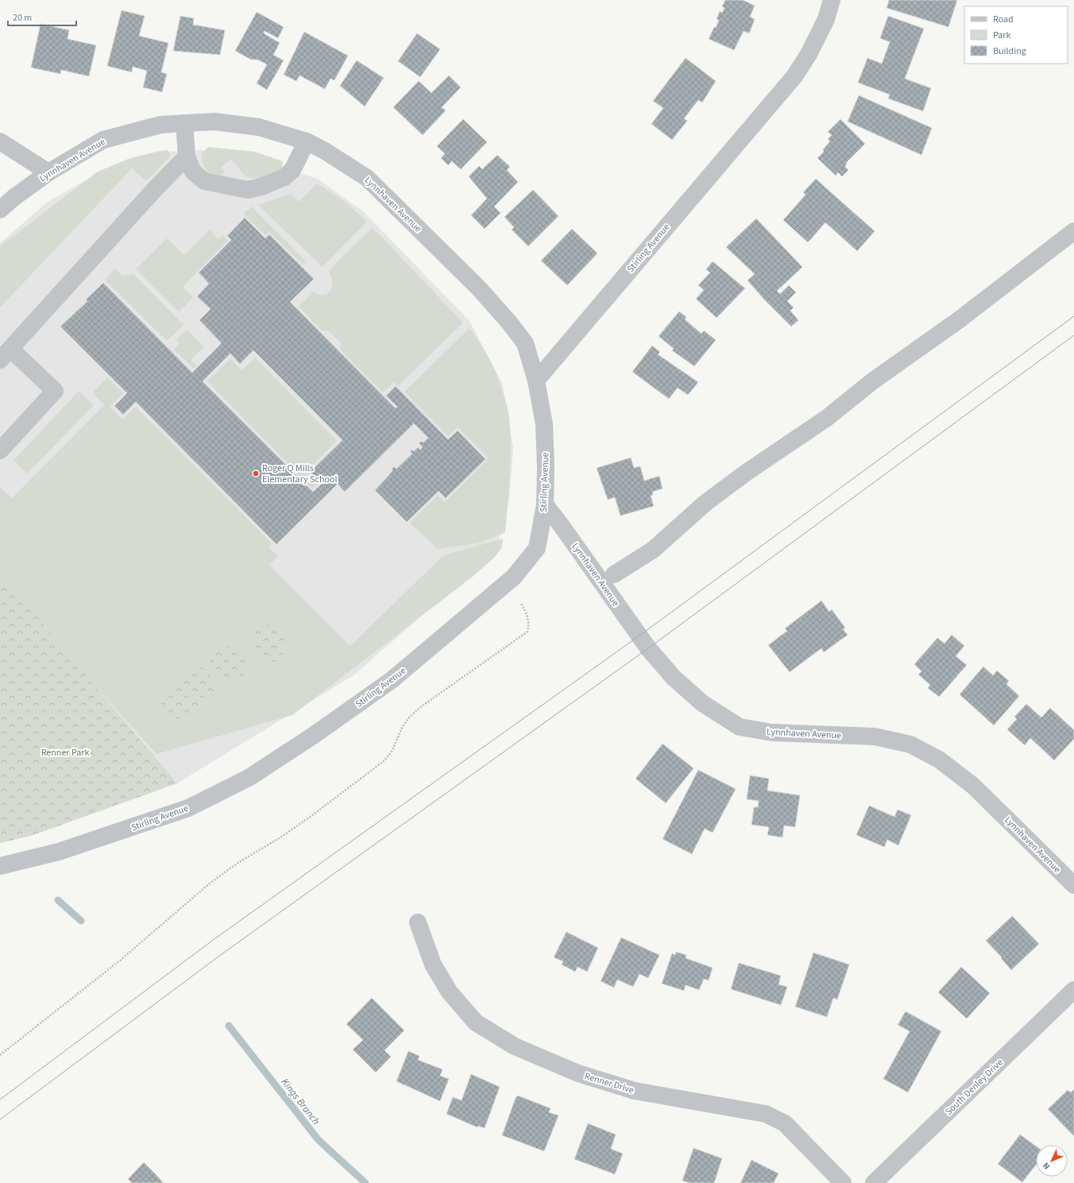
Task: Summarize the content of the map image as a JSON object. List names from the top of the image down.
{
  "streets": {
    "street": [
      "Lynnhaven Avenue",
      "Stirling Avenue",
      "Renner Drive",
      "South Denley Drive"
    ]
  },
  "crossings": [
    ["Lynnhaven Avenue", "Stirling Avenue"]
  ],
  "water": ["Kings Branch"],
  "parks": ["Renner Park"],
  "places": ["Roger Q Mills Elementary School"],
  "legend": ["Road", "Park", "Building"],
  "scale_bar": "20 m",
  "north": "bottom left"
}
